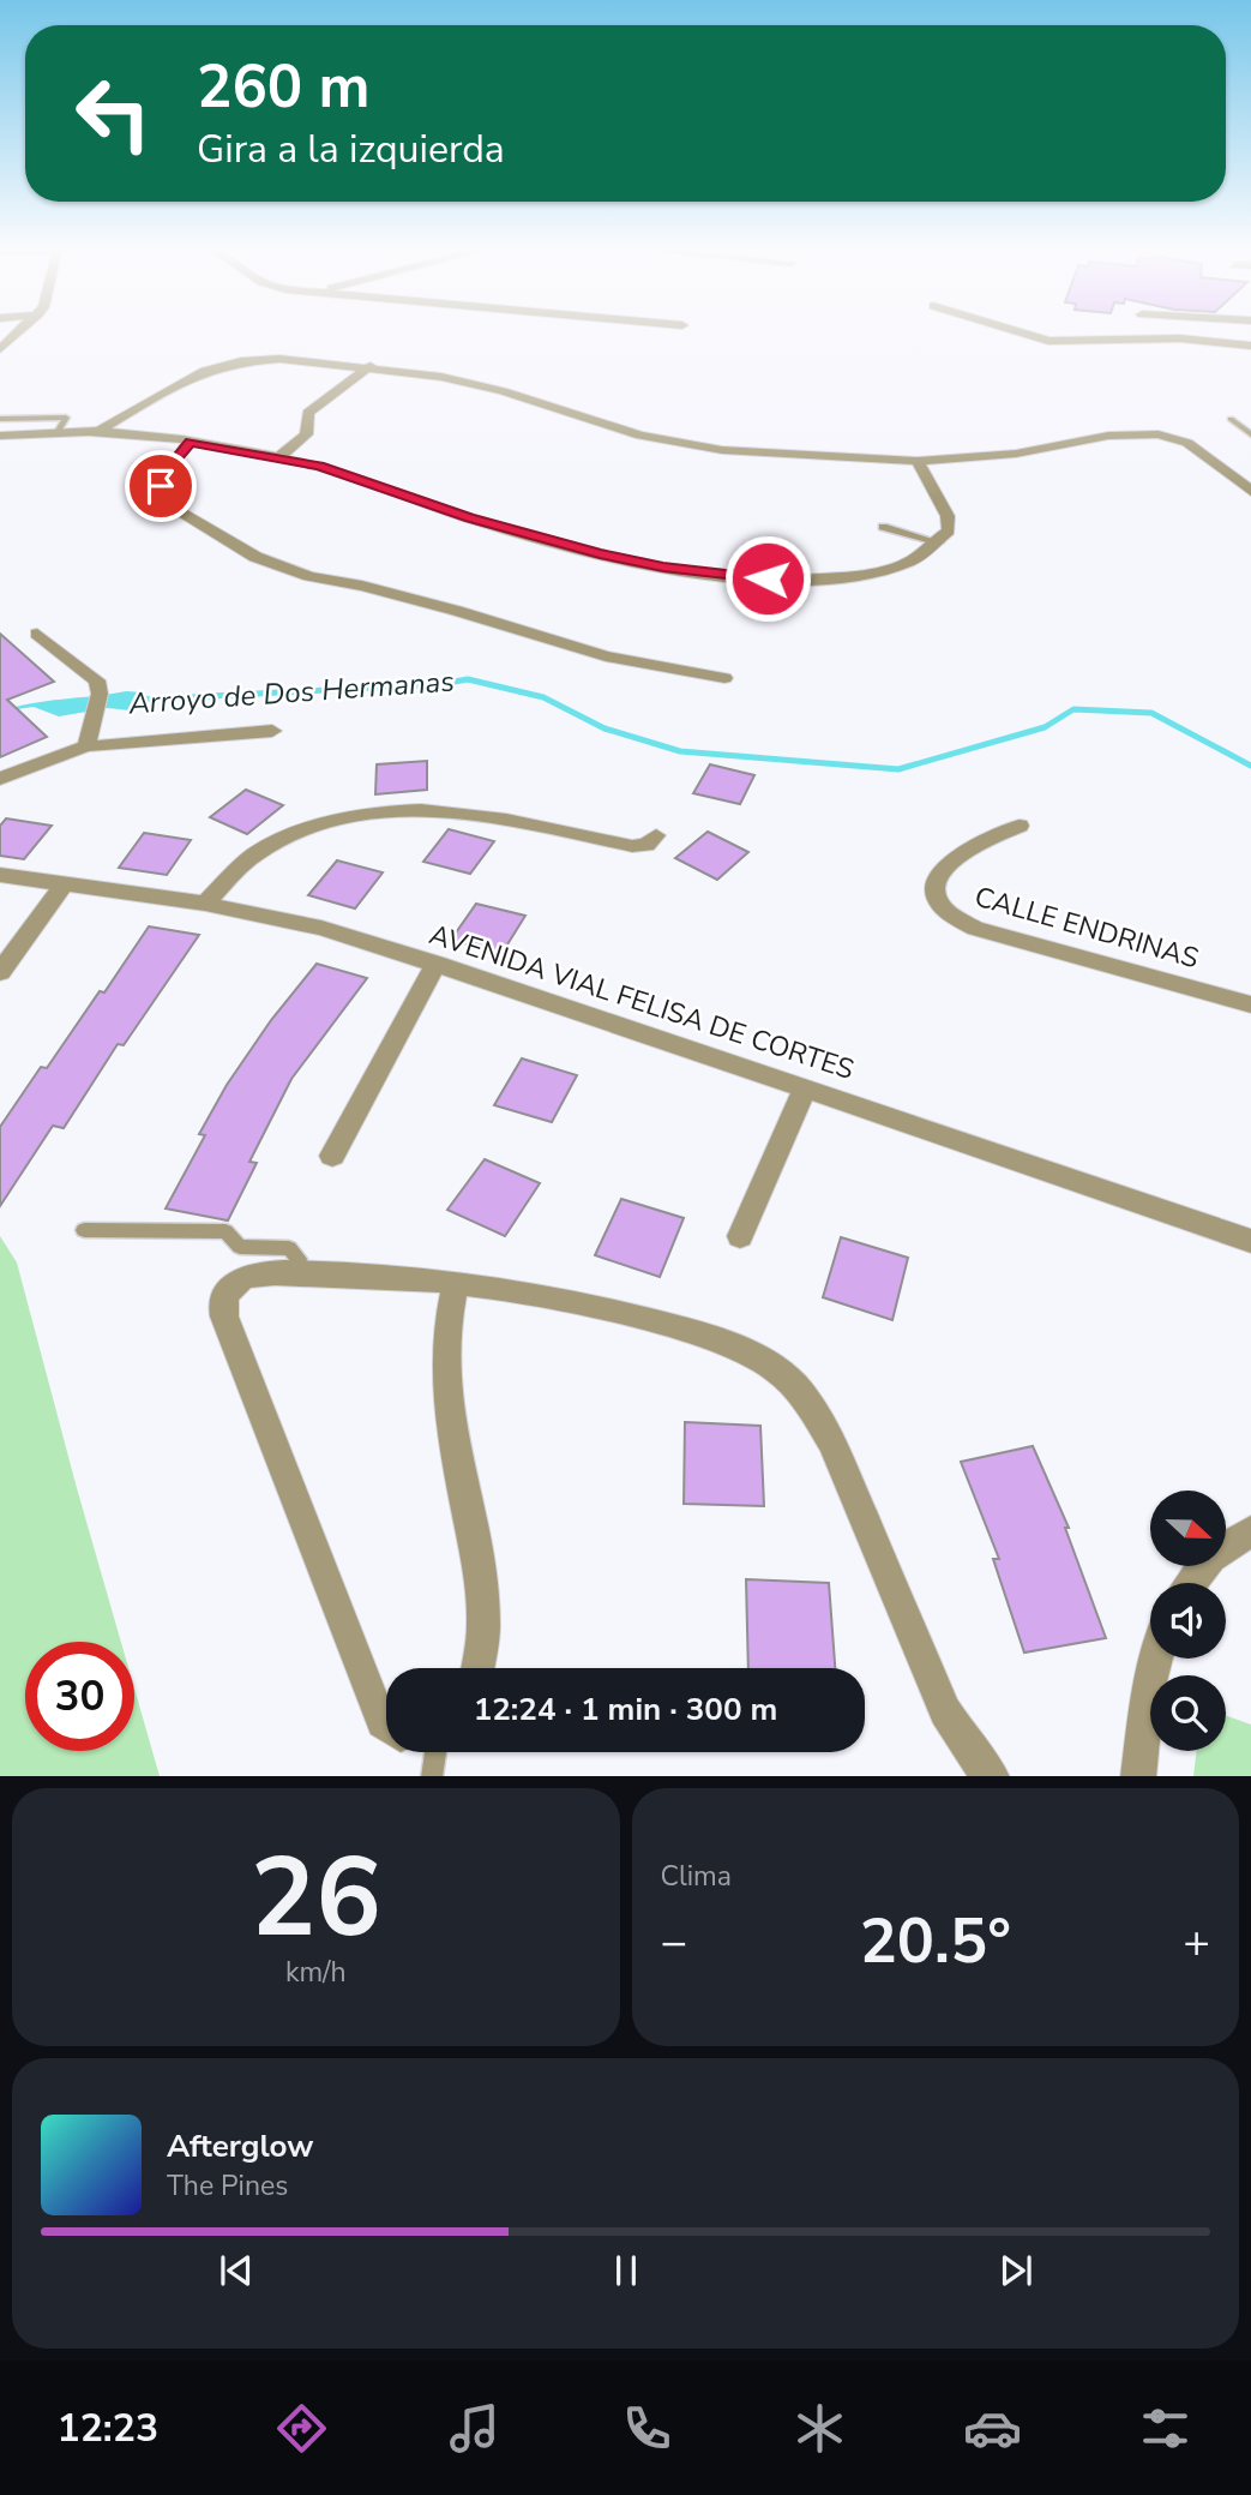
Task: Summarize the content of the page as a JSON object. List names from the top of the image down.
{
  "streets": {
    "street": ["CALLE ENDRINAS", "AVENIDA VIAL FELISA DE CORTES"]
  },
  "water": ["Arroyo de Dos Hermanas"],
  "north": "right",
  "page": {
    "turn": ["260 m", "Gira a la izquierda"],
    "limit": "30",
    "trip": "12:24 · 1 min · 300 m",
    "tile": [
      ["26", "km/h"],
      "Clima"
    ],
    "heat": ["−", "20.5°", "+"],
    "song": ["Afterglow", "The Pines"],
    "tabs": "12:23"
  }
}
